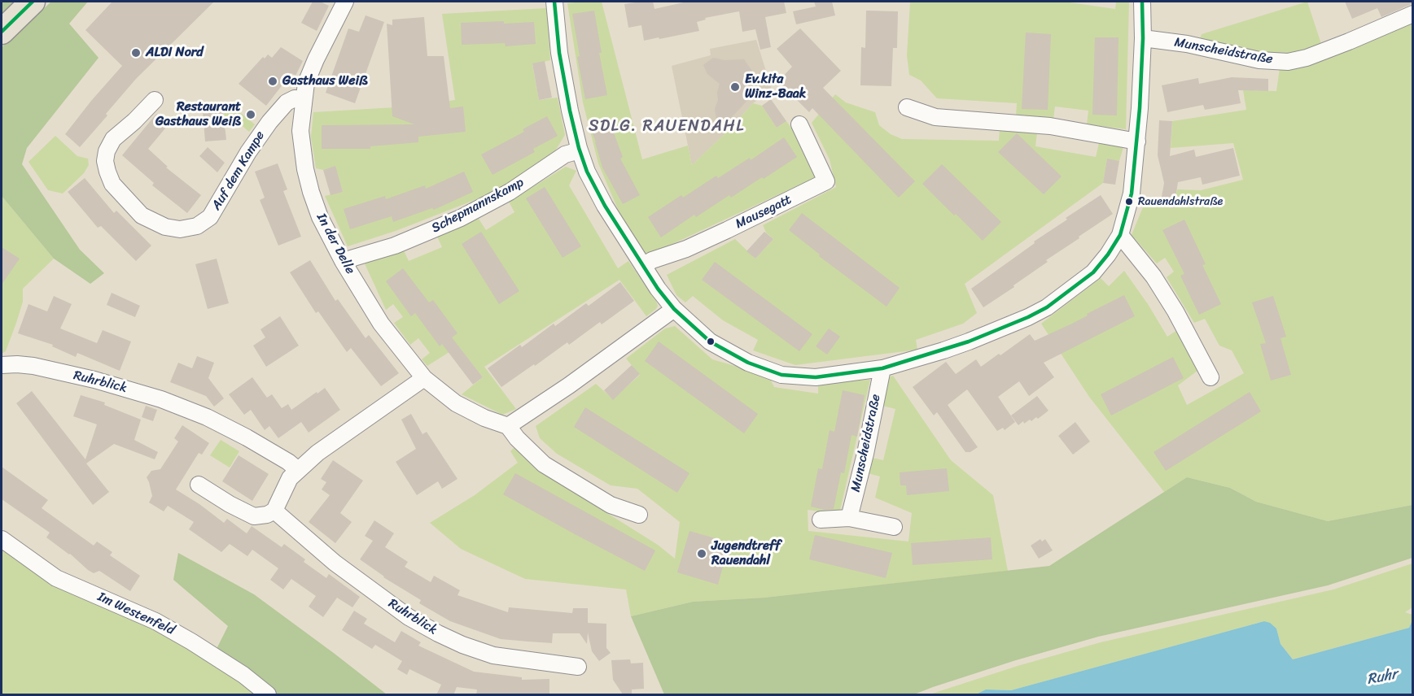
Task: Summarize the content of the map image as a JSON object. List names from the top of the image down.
{
  "streets": {
    "street": [
      "Munscheidstraße",
      "Auf dem Kampe",
      "Schepmannskamp",
      "Mausegatt",
      "In der Delle",
      "Ruhrblick",
      "Im Westenfeld"
    ]
  },
  "crossings": [
    ["Auf dem Kampe", "In der Delle"],
    ["Schepmannskamp", "In der Delle"]
  ],
  "districts": ["SDLG. RAUENDAHL"],
  "water": ["Ruhr"],
  "places": [
    "ALDI Nord",
    "Gasthaus Weiß",
    "Ev.kita Winz-Baak",
    "Restaurant Gasthaus Weiß",
    "Rauendahlstraße",
    "Jugendtreff Rauendahl"
  ]
}
